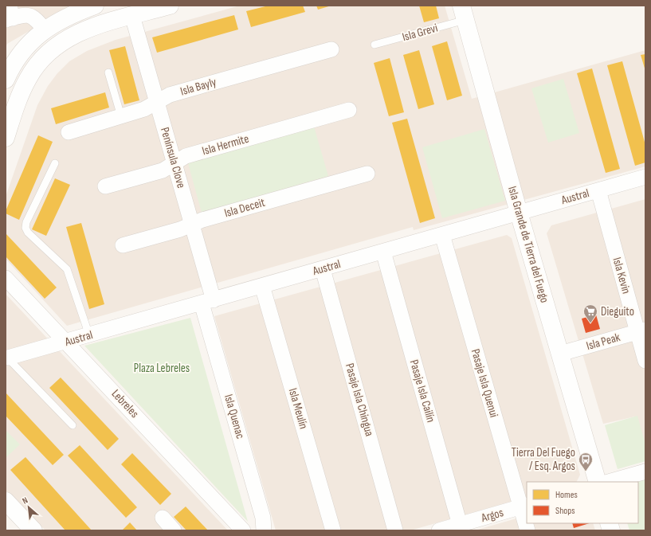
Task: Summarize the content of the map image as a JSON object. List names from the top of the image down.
{
  "streets": {
    "street": [
      "Isla Bayly",
      "Isla Hermite",
      "Península Clove",
      "Austral",
      "Isla Deceit",
      "Isla Grande de Tierra del Fuego",
      "Isla Kevin",
      "Isla Peak",
      "Pasaje Isla Quenui",
      "Pasaje Isla Cailín",
      "Pasaje Isla Chingua",
      "Lebreles",
      "Isla Meulín",
      "Isla Quenac",
      "Argos"
    ],
    "lane": ["Isla Grevi"]
  },
  "crossings": [
    ["Isla Grevi", "Isla Grande de Tierra del Fuego"],
    ["Isla Bayly", "Península Clove"],
    ["Isla Hermite", "Península Clove"],
    ["Península Clove", "Austral"],
    ["Península Clove", "Isla Deceit"],
    ["Península Clove", "Isla Quenac"],
    ["Austral", "Isla Grande de Tierra del Fuego"],
    ["Austral", "Isla Kevin"],
    ["Austral", "Pasaje Isla Quenui"],
    ["Austral", "Pasaje Isla Cailín"],
    ["Austral", "Pasaje Isla Chingua"],
    ["Austral", "Lebreles"],
    ["Austral", "Isla Meulín"],
    ["Austral", "Isla Quenac"],
    ["Isla Grande de Tierra del Fuego", "Isla Peak"],
    ["Isla Kevin", "Isla Peak"],
    ["Pasaje Isla Quenui", "Argos"],
    ["Pasaje Isla Cailín", "Argos"]
  ],
  "parks": ["Plaza Lebreles"],
  "places": {
    "supermarket": ["Dieguito"],
    "bus stop": ["Tierra Del Fuego / Esq. Argos"]
  },
  "legend": ["Homes", "Shops"],
  "north": "top left"
}
